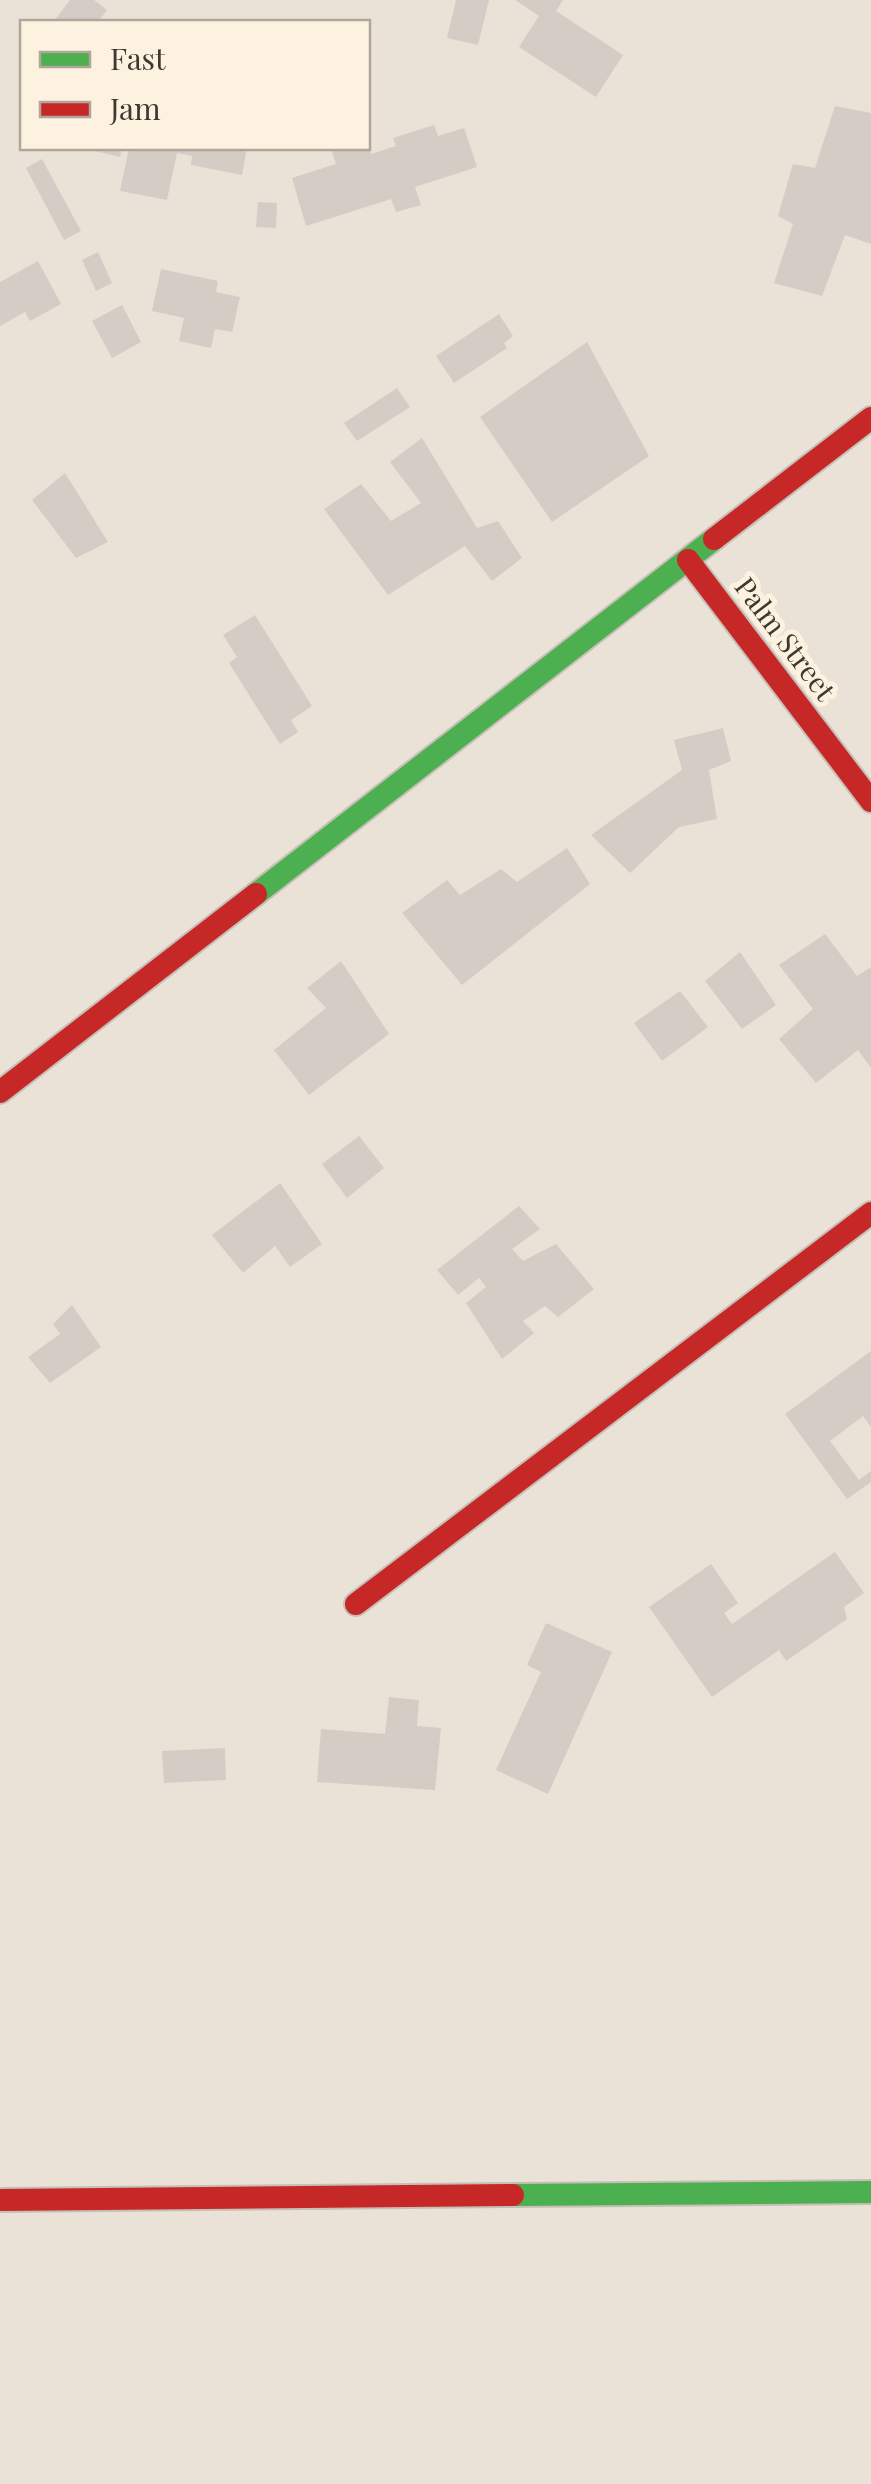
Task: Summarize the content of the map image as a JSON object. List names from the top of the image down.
{
  "streets": {
    "street": ["Palm Street"]
  },
  "legend": ["Fast", "Jam"]
}
